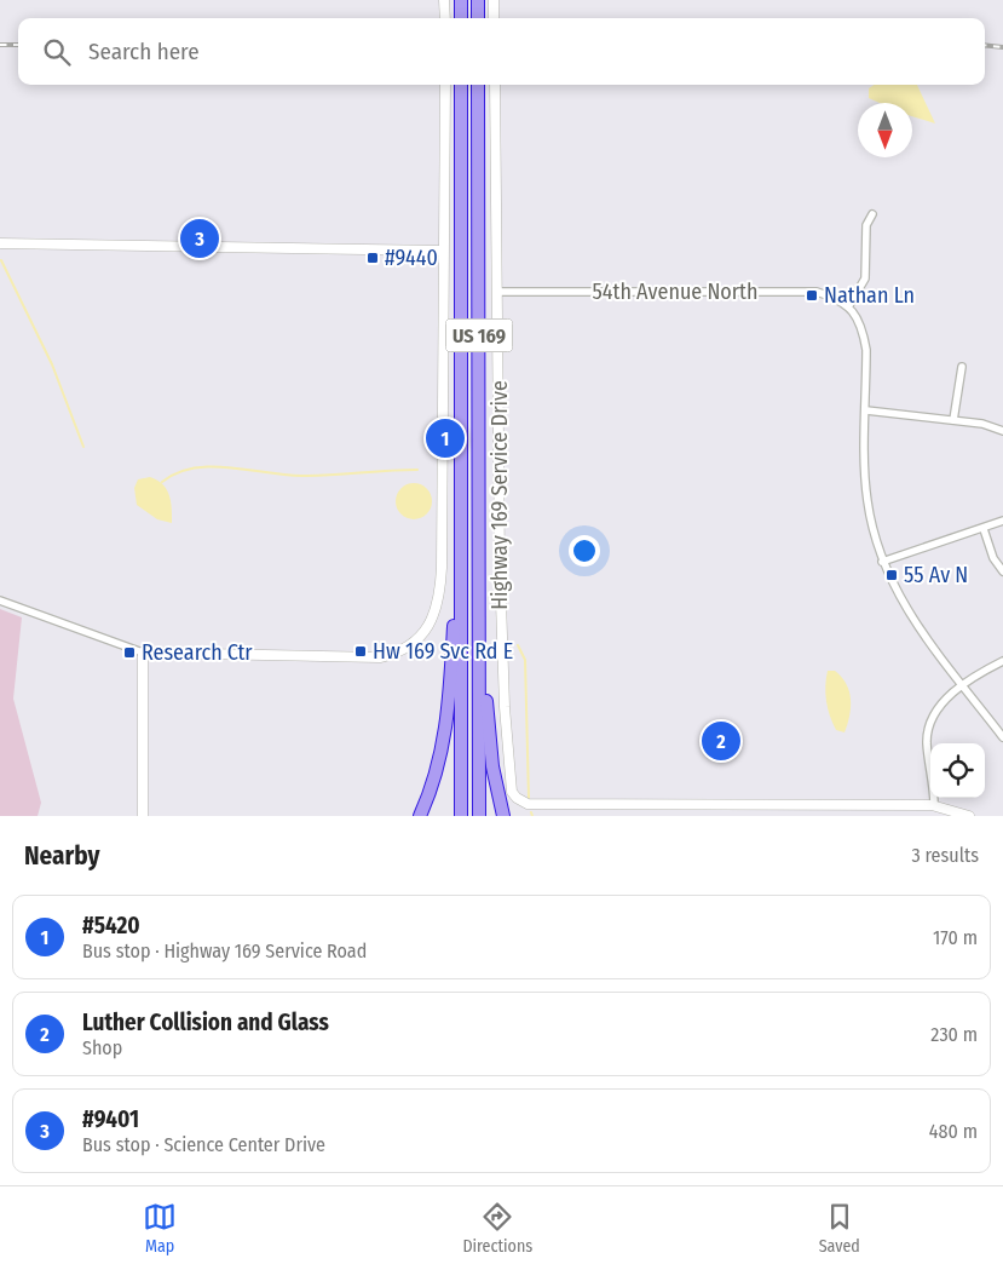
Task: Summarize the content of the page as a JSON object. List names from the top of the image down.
{
  "streets": {
    "highway": ["US 169"],
    "street": ["54th Avenue North", "Highway 169 Service Drive"]
  },
  "crossings": [
    ["54th Avenue North", "Highway 169 Service Drive"]
  ],
  "places": {
    "transit": [
      "#9440",
      "Nathan Ln",
      "55 Av N",
      "Hw 169 Svc Rd E",
      "Research Ctr"
    ]
  },
  "north": "bottom",
  "page": {
    "search": "Search here",
    "pins": ["3", "1", "2"],
    "heading": ["Nearby", "3 results"],
    "list": [
      {
        "mark": "1",
        "name": "#5420",
        "note": "Bus stop · Highway 169 Service Road",
        "value": "170 m"
      },
      {
        "mark": "2",
        "name": "Luther Collision and Glass",
        "note": "Shop",
        "value": "230 m"
      },
      {
        "mark": "3",
        "name": "#9401",
        "note": "Bus stop · Science Center Drive",
        "value": "480 m"
      }
    ],
    "nav": ["Map", "Directions", "Saved"]
  }
}
